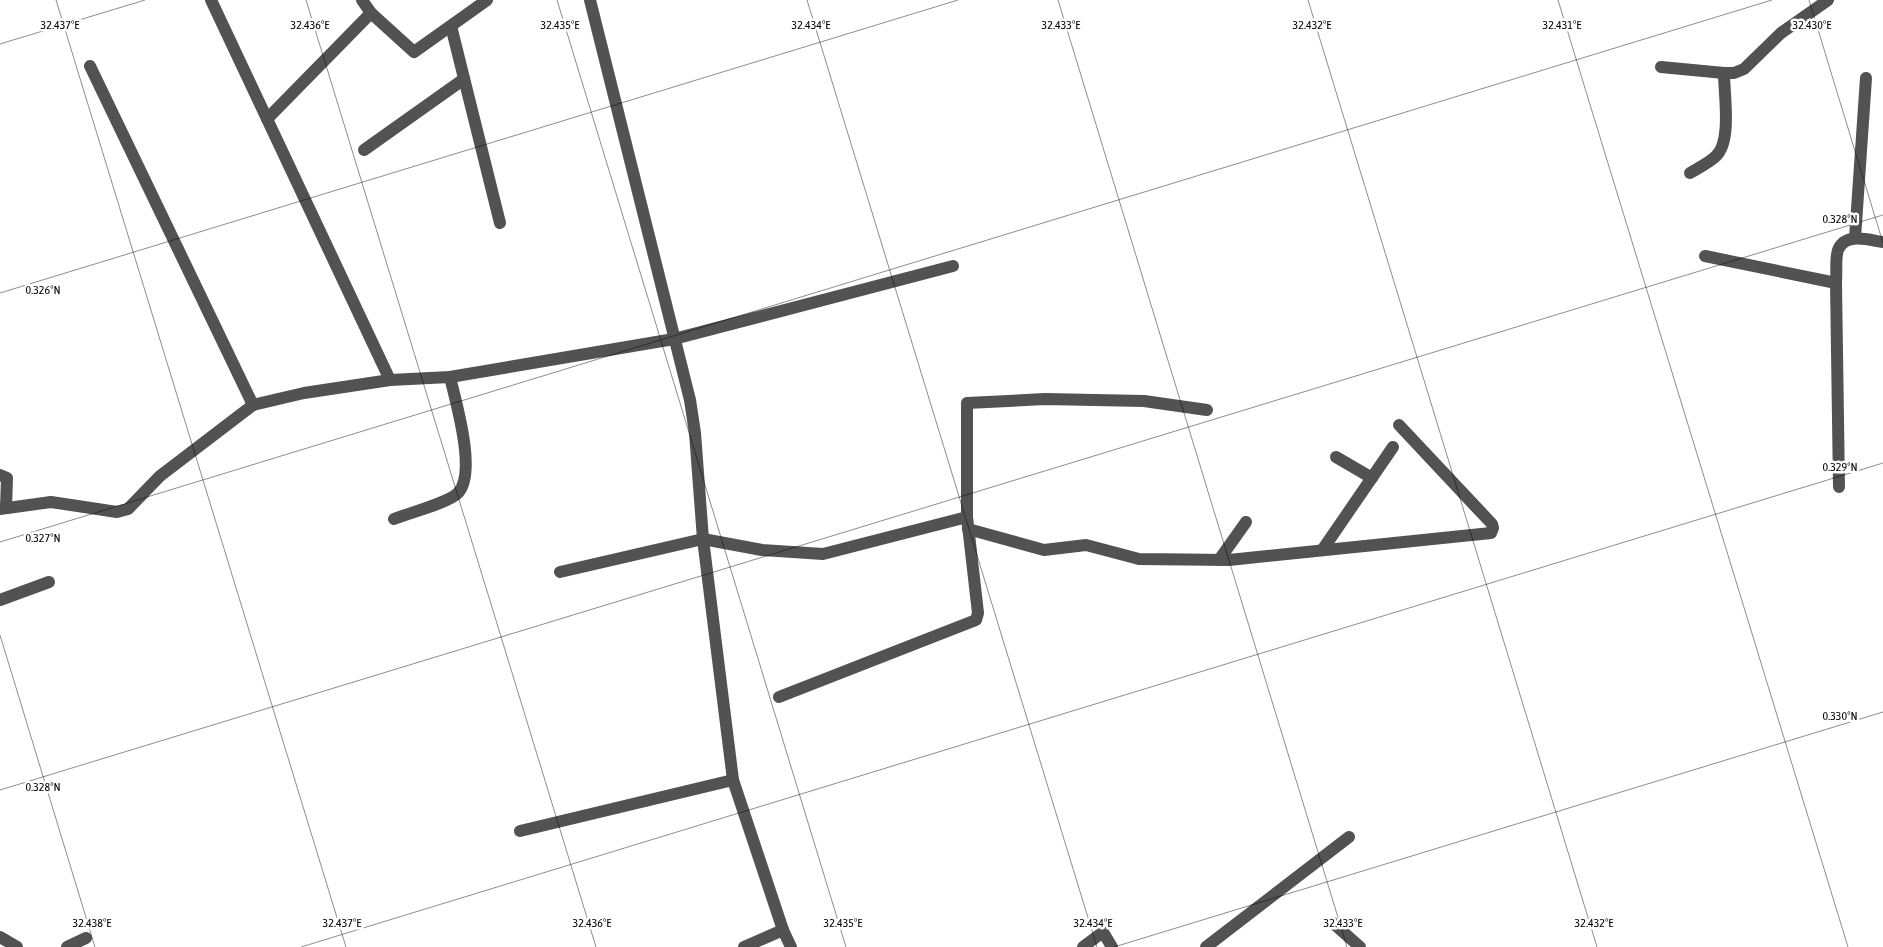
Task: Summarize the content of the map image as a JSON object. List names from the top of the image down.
{
  "coordinates": [
    "32.437°E",
    "32.436°E",
    "32.435°E",
    "32.434°E",
    "32.433°E",
    "32.432°E",
    "32.431°E",
    "32.430°E",
    "0.328°N",
    "0.326°N",
    "0.329°N",
    "0.327°N",
    "0.330°N",
    "32.438°E"
  ]
}
